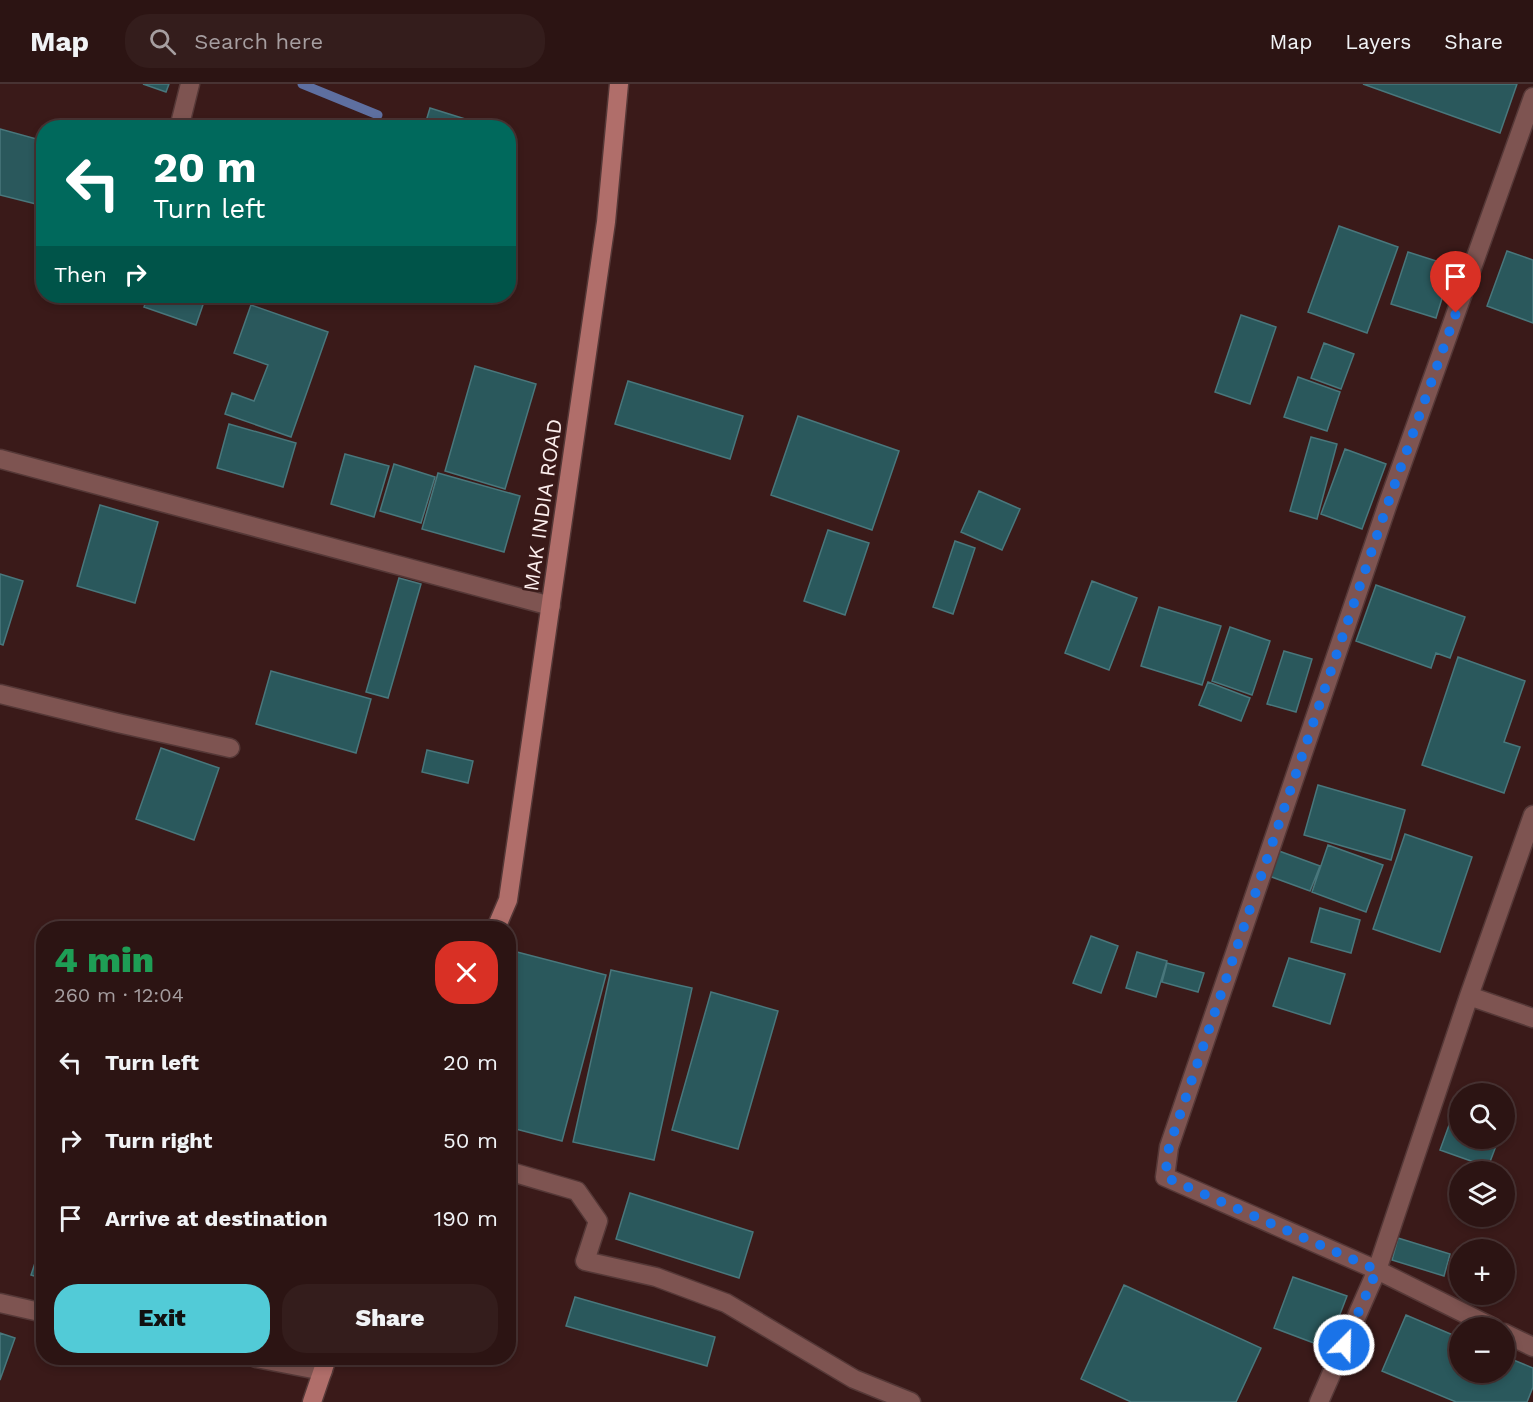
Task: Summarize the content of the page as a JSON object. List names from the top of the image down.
{
  "streets": {
    "street": ["MAK INDIA ROAD"]
  },
  "page": {
    "header": "Map",
    "search": "Search here",
    "nav": ["Map", "Layers", "Share"],
    "turn": ["20 m", "Turn left"],
    "then": "Then",
    "heading": ["4 min", "260 m · 12:04"],
    "list": [
      {
        "name": "Turn left",
        "value": "20 m"
      },
      {
        "name": "Turn right",
        "value": "50 m"
      },
      {
        "name": "Arrive at destination",
        "value": "190 m"
      }
    ],
    "map_buttons": ["+", "−"],
    "buttons": ["Exit", "Share"]
  }
}
